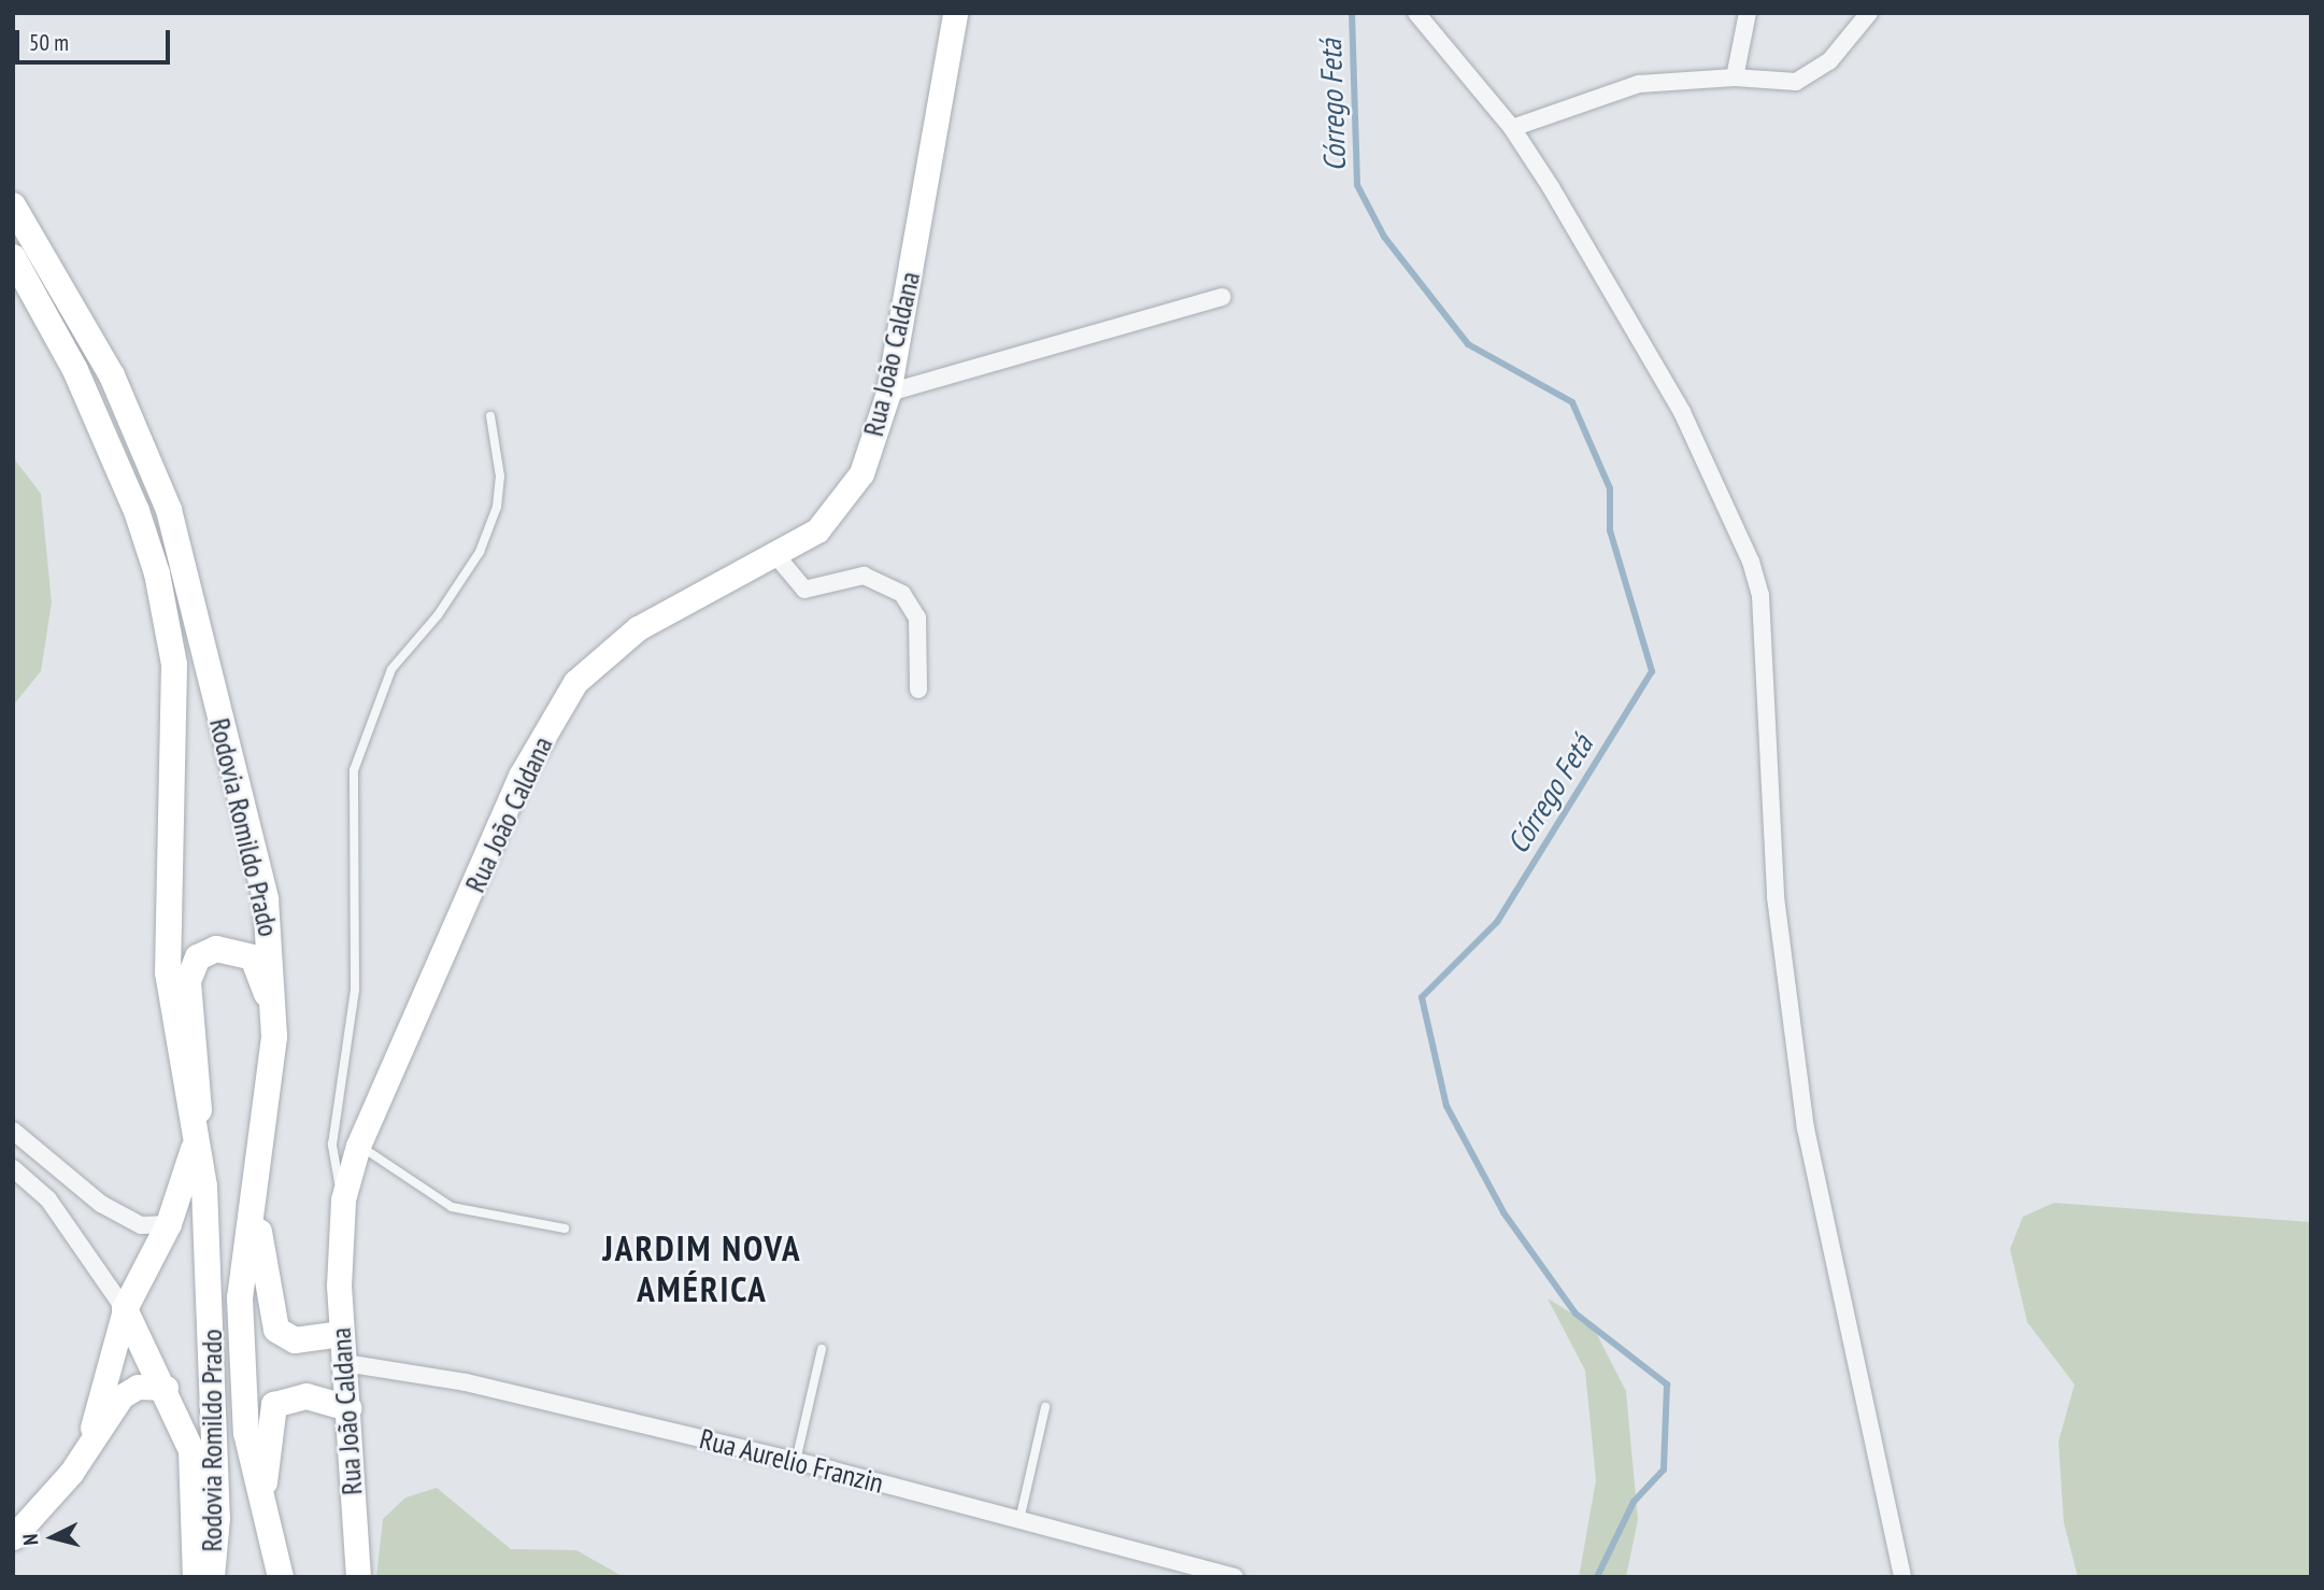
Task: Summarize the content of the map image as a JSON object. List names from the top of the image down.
{
  "streets": {
    "main road": ["Rodovia Romildo Prado"],
    "street": ["Rua João Caldana", "Rua Aurelio Franzin"]
  },
  "crossings": [
    ["Rua João Caldana", "Rua Aurelio Franzin"]
  ],
  "districts": ["JARDIM NOVA AMÉRICA"],
  "water": ["Córrego Fetá"],
  "scale_bar": "50 m",
  "north": "left"
}
